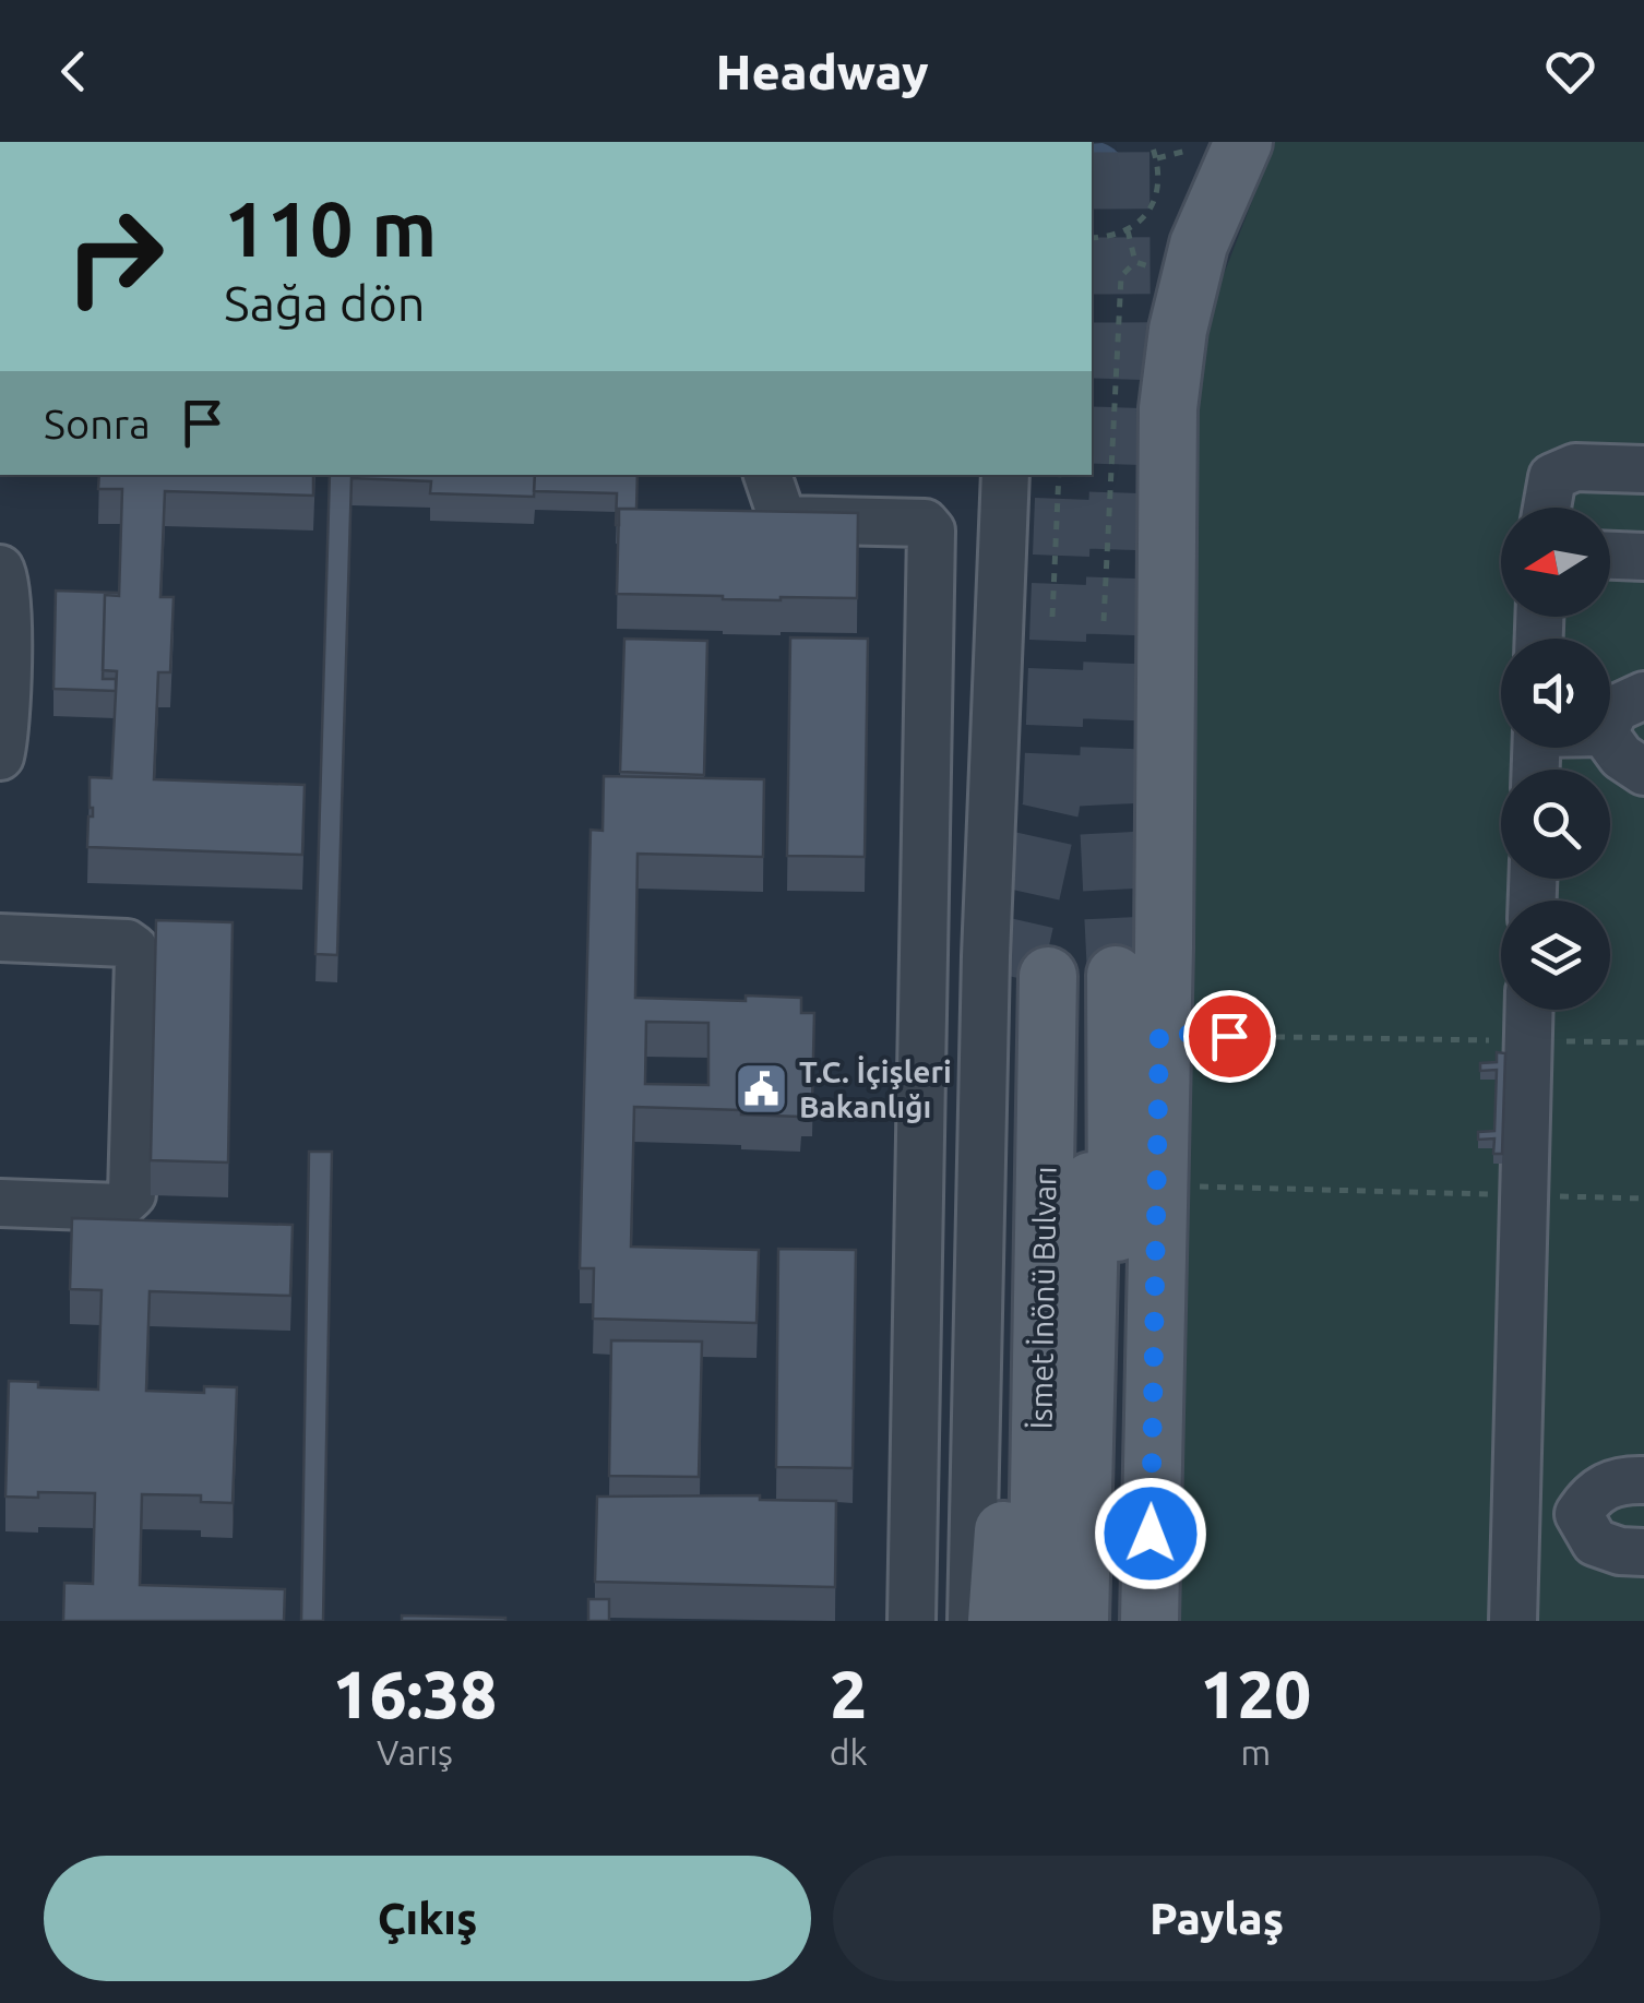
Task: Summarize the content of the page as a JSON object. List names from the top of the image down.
{
  "streets": {
    "main road": ["İsmet İnönü Bulvarı"]
  },
  "places": {
    "public building": ["T.C. İçişleri Bakanlığı"]
  },
  "north": "left",
  "page": {
    "header": "Headway",
    "turn": ["110 m", "Sağa dön"],
    "then": "Sonra",
    "eta": [
      "16:38",
      "Varış",
      "2",
      "dk",
      "120",
      "m"
    ],
    "buttons": ["Çıkış", "Paylaş"]
  }
}
